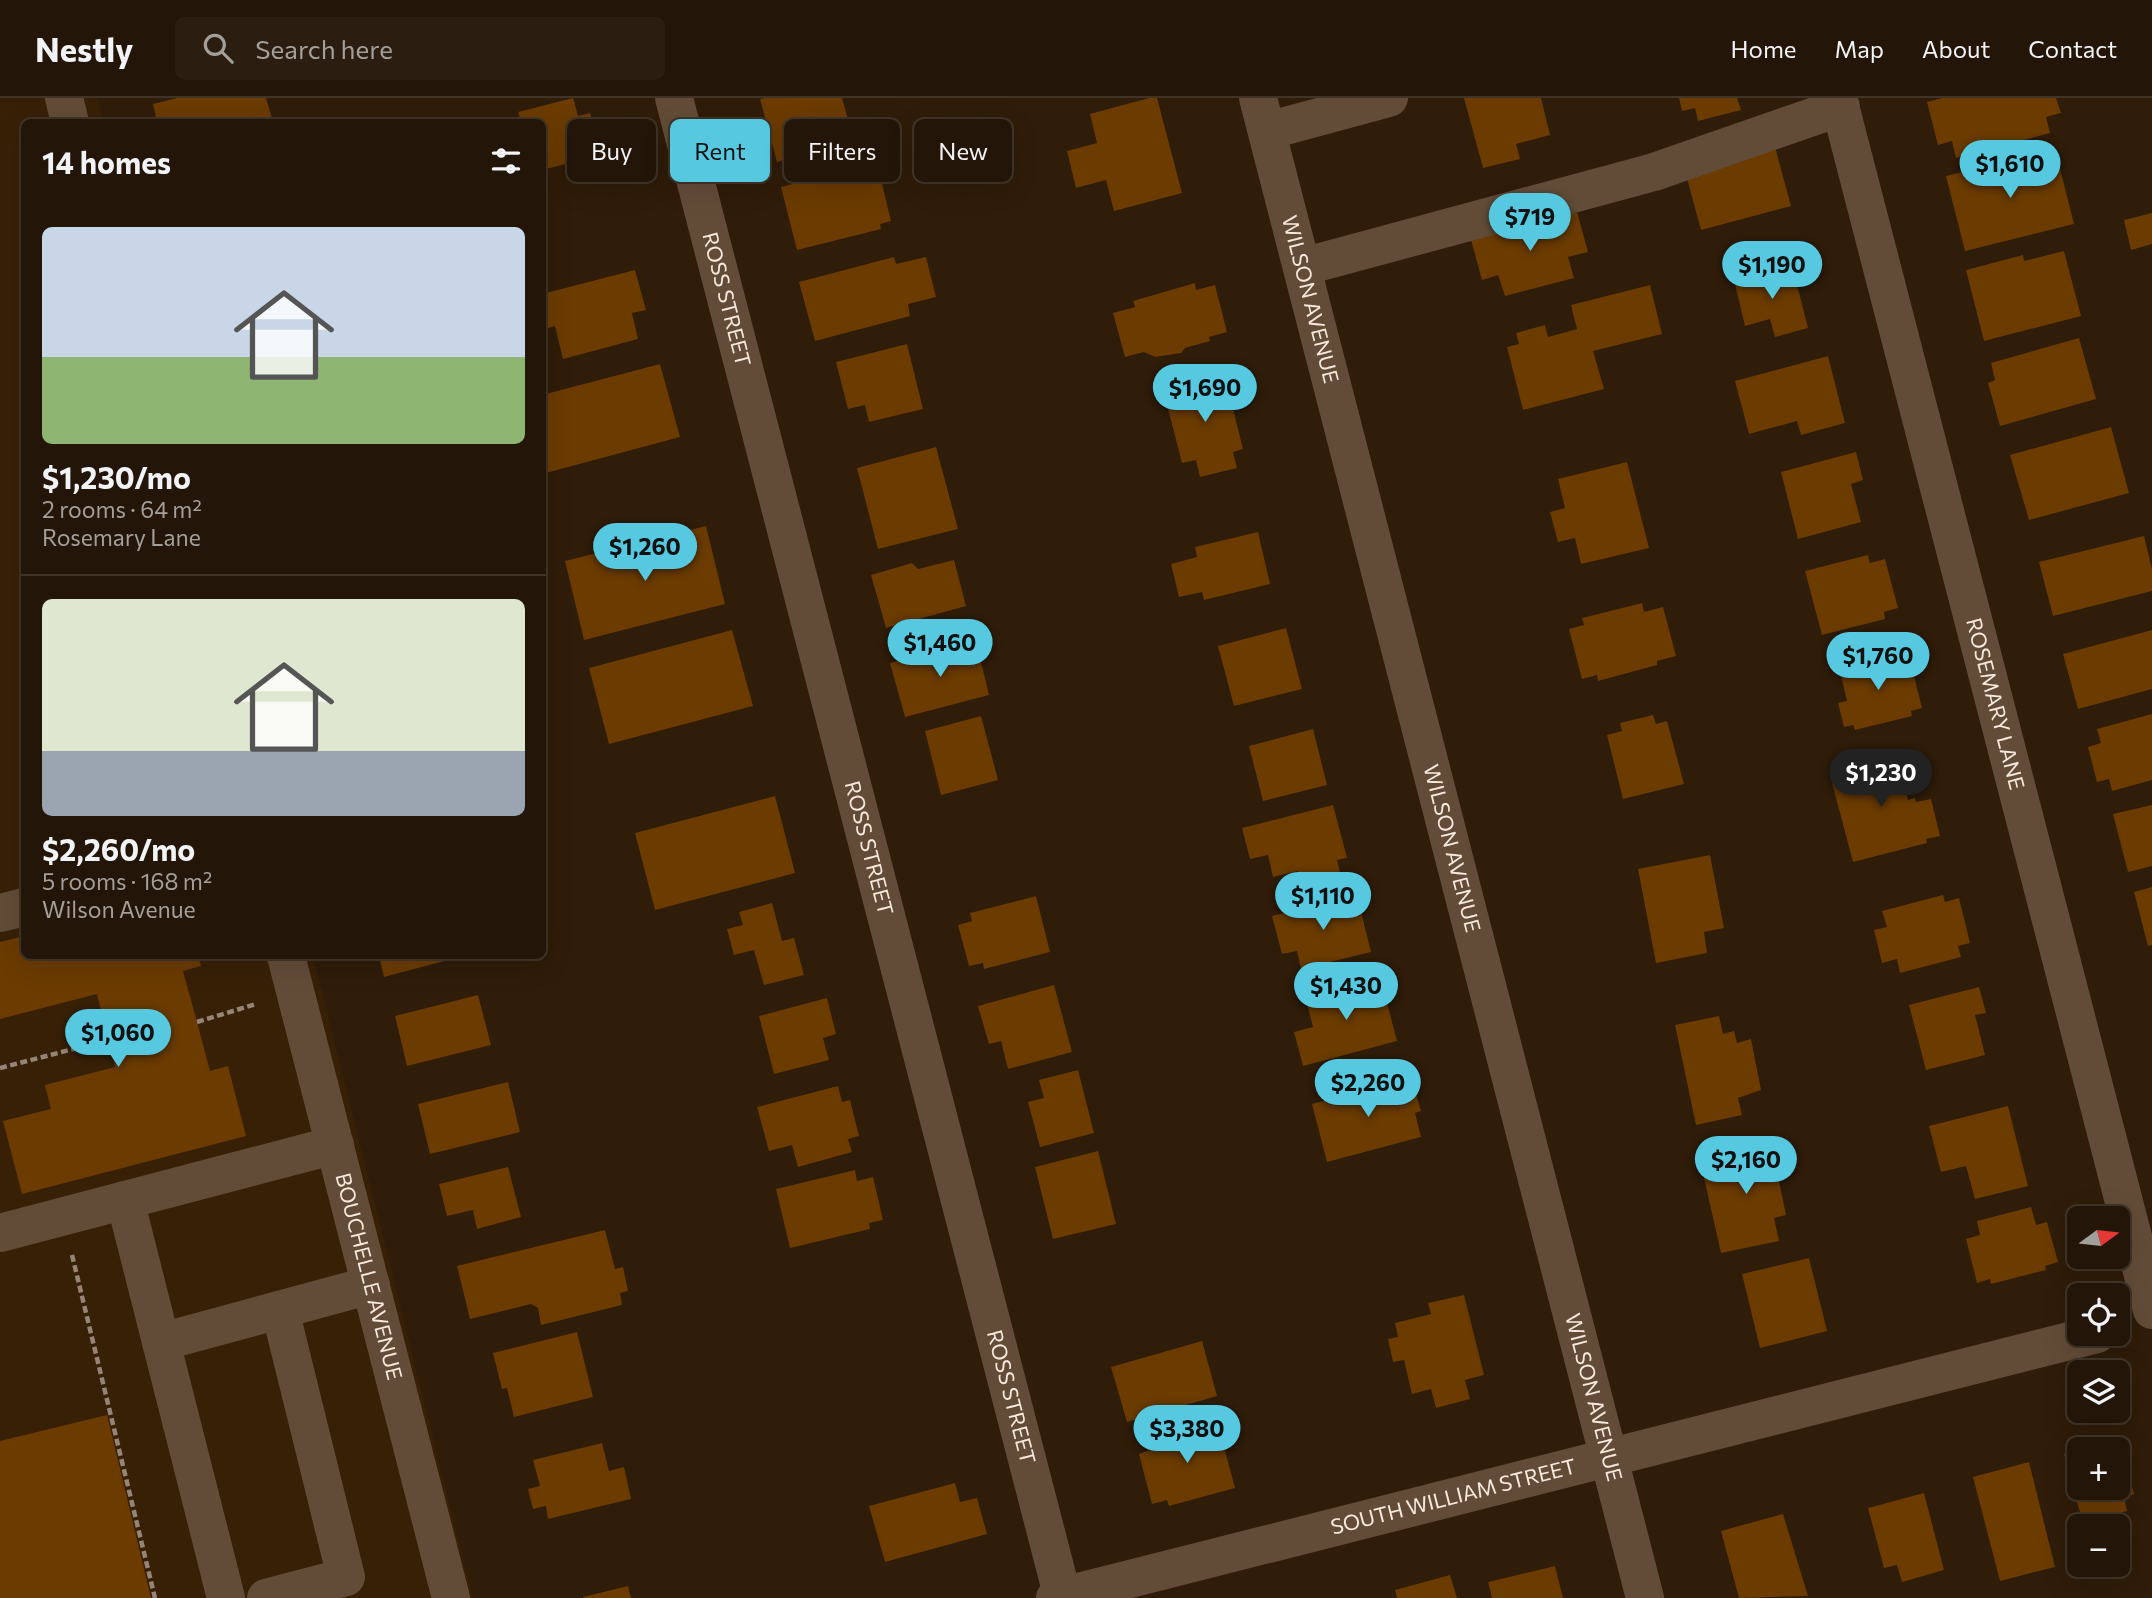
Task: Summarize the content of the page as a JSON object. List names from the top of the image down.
{
  "streets": {
    "street": [
      "ROSS STREET",
      "WILSON AVENUE",
      "ROSEMARY LANE",
      "BOUCHELLE AVENUE",
      "SOUTH WILLIAM STREET"
    ]
  },
  "crossings": [
    ["ROSS STREET", "SOUTH WILLIAM STREET"],
    ["WILSON AVENUE", "SOUTH WILLIAM STREET"]
  ],
  "north": "right",
  "page": {
    "header": "Nestly",
    "search": "Search here",
    "nav": [
      "Home",
      "Map",
      "About",
      "Contact"
    ],
    "chip": [
      "Buy",
      "Rent",
      "Filters",
      "New"
    ],
    "heading": "14 homes",
    "price": [
      "$1,610",
      "$719",
      "$1,190",
      "$1,690",
      "$1,260",
      "$1,460",
      "$1,760",
      "$1,230",
      "$1,110",
      "$1,430",
      "$1,060",
      "$2,260",
      "$2,160",
      "$3,380"
    ],
    "list": [
      {
        "name": "$1,230/mo",
        "note": "2 rooms · 64 m² · Rosemary Lane"
      },
      {
        "name": "$2,260/mo",
        "note": "5 rooms · 168 m² · Wilson Avenue"
      }
    ],
    "map_buttons": ["+", "−"]
  }
}
